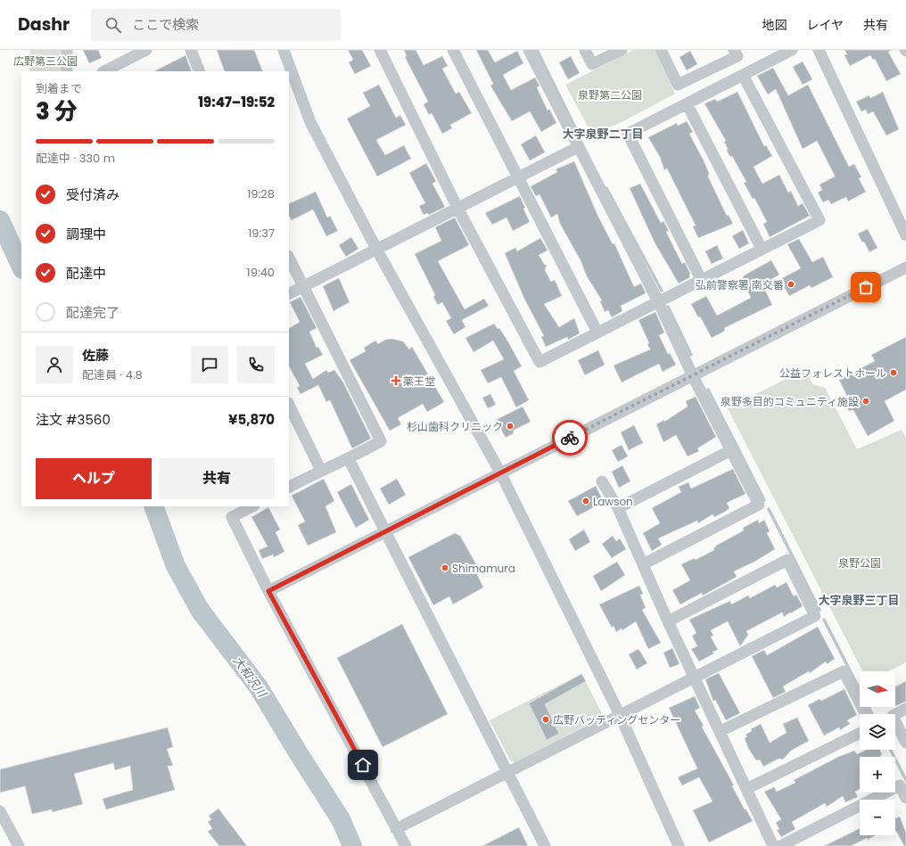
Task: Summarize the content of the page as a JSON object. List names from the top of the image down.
{
  "districts": ["大字泉野二丁目", "大字泉野三丁目"],
  "water": ["大和沢川"],
  "parks": ["広野第三公園", "泉野第二公園", "泉野公園"],
  "places": {
    "other": [
      "弘前警察署 南交番",
      "公益フォレストホール",
      "泉野多目的コミュニティ施設",
      "杉山歯科クリニック",
      "Lawson",
      "Shimamura",
      "広野バッティングセンター"
    ],
    "health": ["薬王堂"]
  },
  "north": "right",
  "page": {
    "header": "Dashr",
    "search": "ここで検索",
    "nav": ["地図", "レイヤ", "共有"],
    "heading": ["3 分", "到着まで", "19:47–19:52"],
    "panel": [
      "佐藤",
      "配達員 · 4.8",
      "注文 #3560",
      "¥5,870"
    ],
    "bar": "配達中 · 330 m",
    "list": [
      ["受付済み", "19:28"],
      ["調理中", "19:37"],
      ["配達中", "19:40"],
      "配達完了"
    ],
    "buttons": ["ヘルプ", "共有"],
    "map_buttons": ["+", "−"]
  }
}
